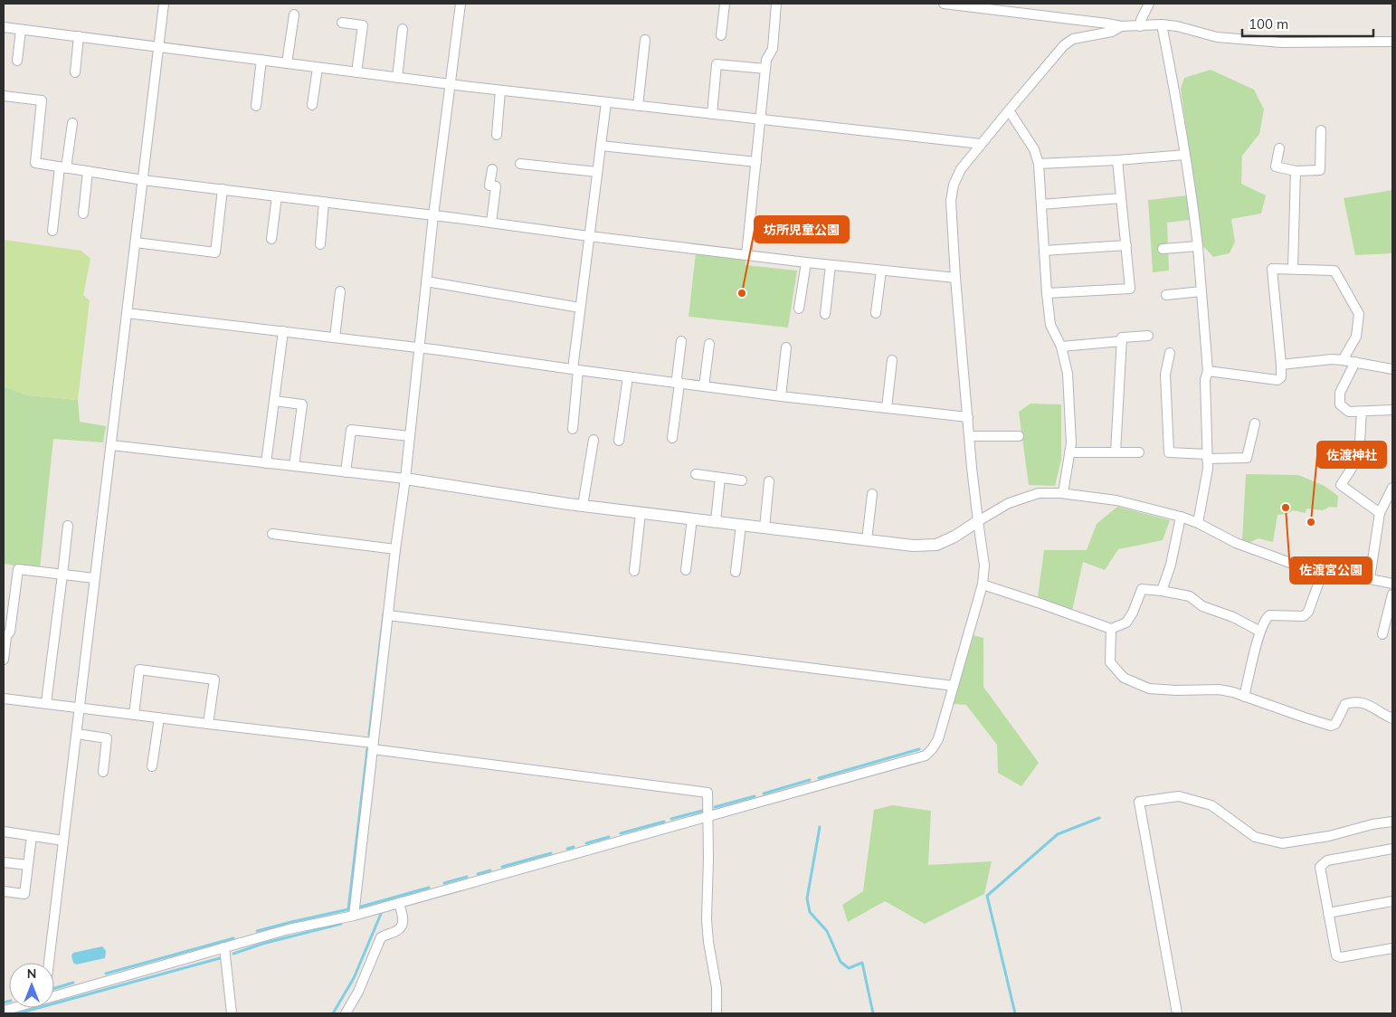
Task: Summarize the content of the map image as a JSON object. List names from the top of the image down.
{
  "places": ["坊所児童公園", "佐渡宮公園", "佐渡神社"],
  "scale_bar": "100 m",
  "north": "top"
}
